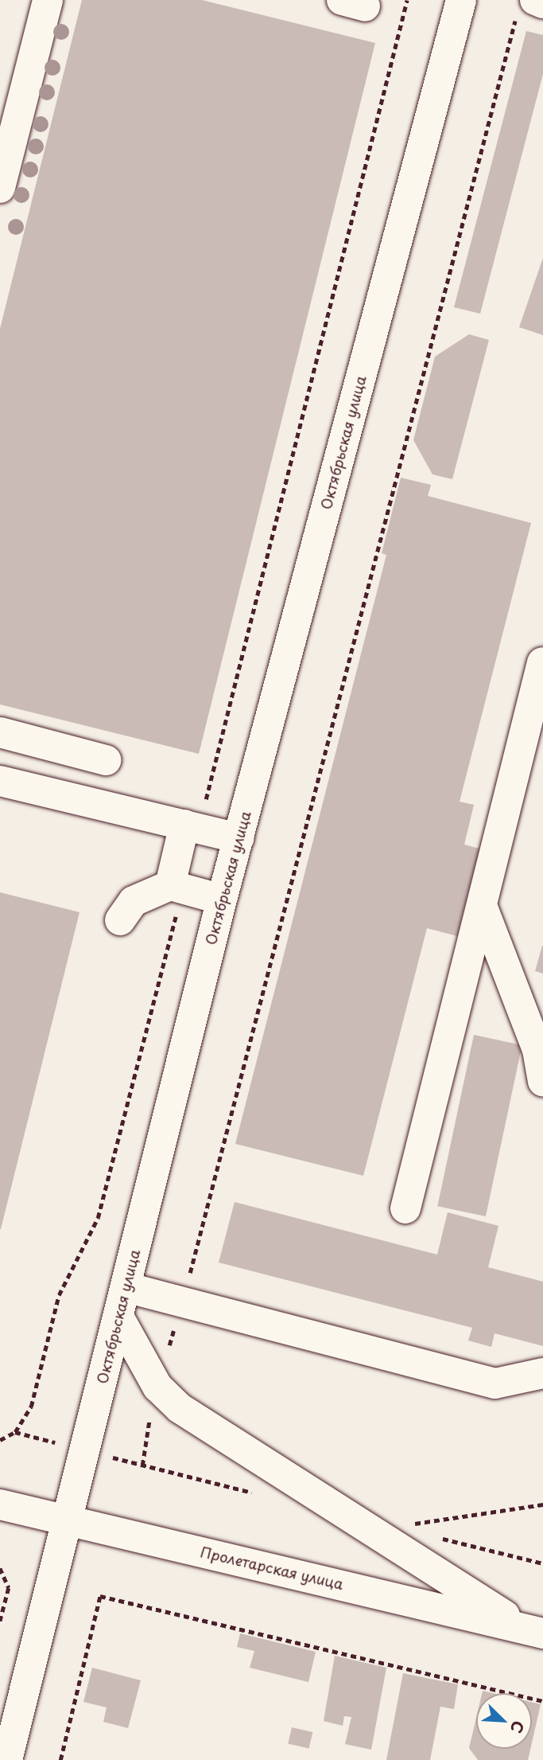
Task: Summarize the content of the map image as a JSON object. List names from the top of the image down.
{
  "streets": {
    "main road": ["Октябрьская улица", "Пролетарская улица"]
  },
  "crossings": [
    ["Октябрьская улица", "Пролетарская улица"]
  ],
  "north": "bottom right"
}
